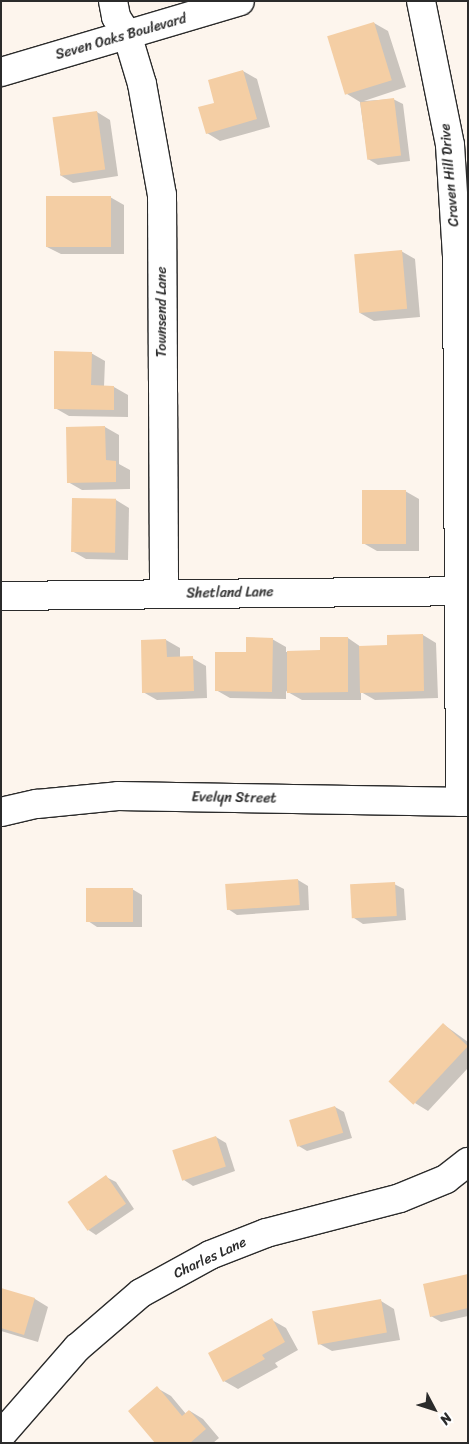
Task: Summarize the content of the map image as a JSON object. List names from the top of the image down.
{
  "streets": {
    "street": [
      "Seven Oaks Boulevard",
      "Craven Hill Drive",
      "Townsend Lane",
      "Shetland Lane",
      "Evelyn Street",
      "Charles Lane"
    ]
  },
  "crossings": [
    ["Seven Oaks Boulevard", "Townsend Lane"],
    ["Craven Hill Drive", "Shetland Lane"],
    ["Craven Hill Drive", "Evelyn Street"],
    ["Townsend Lane", "Shetland Lane"]
  ],
  "north": "bottom right"
}
